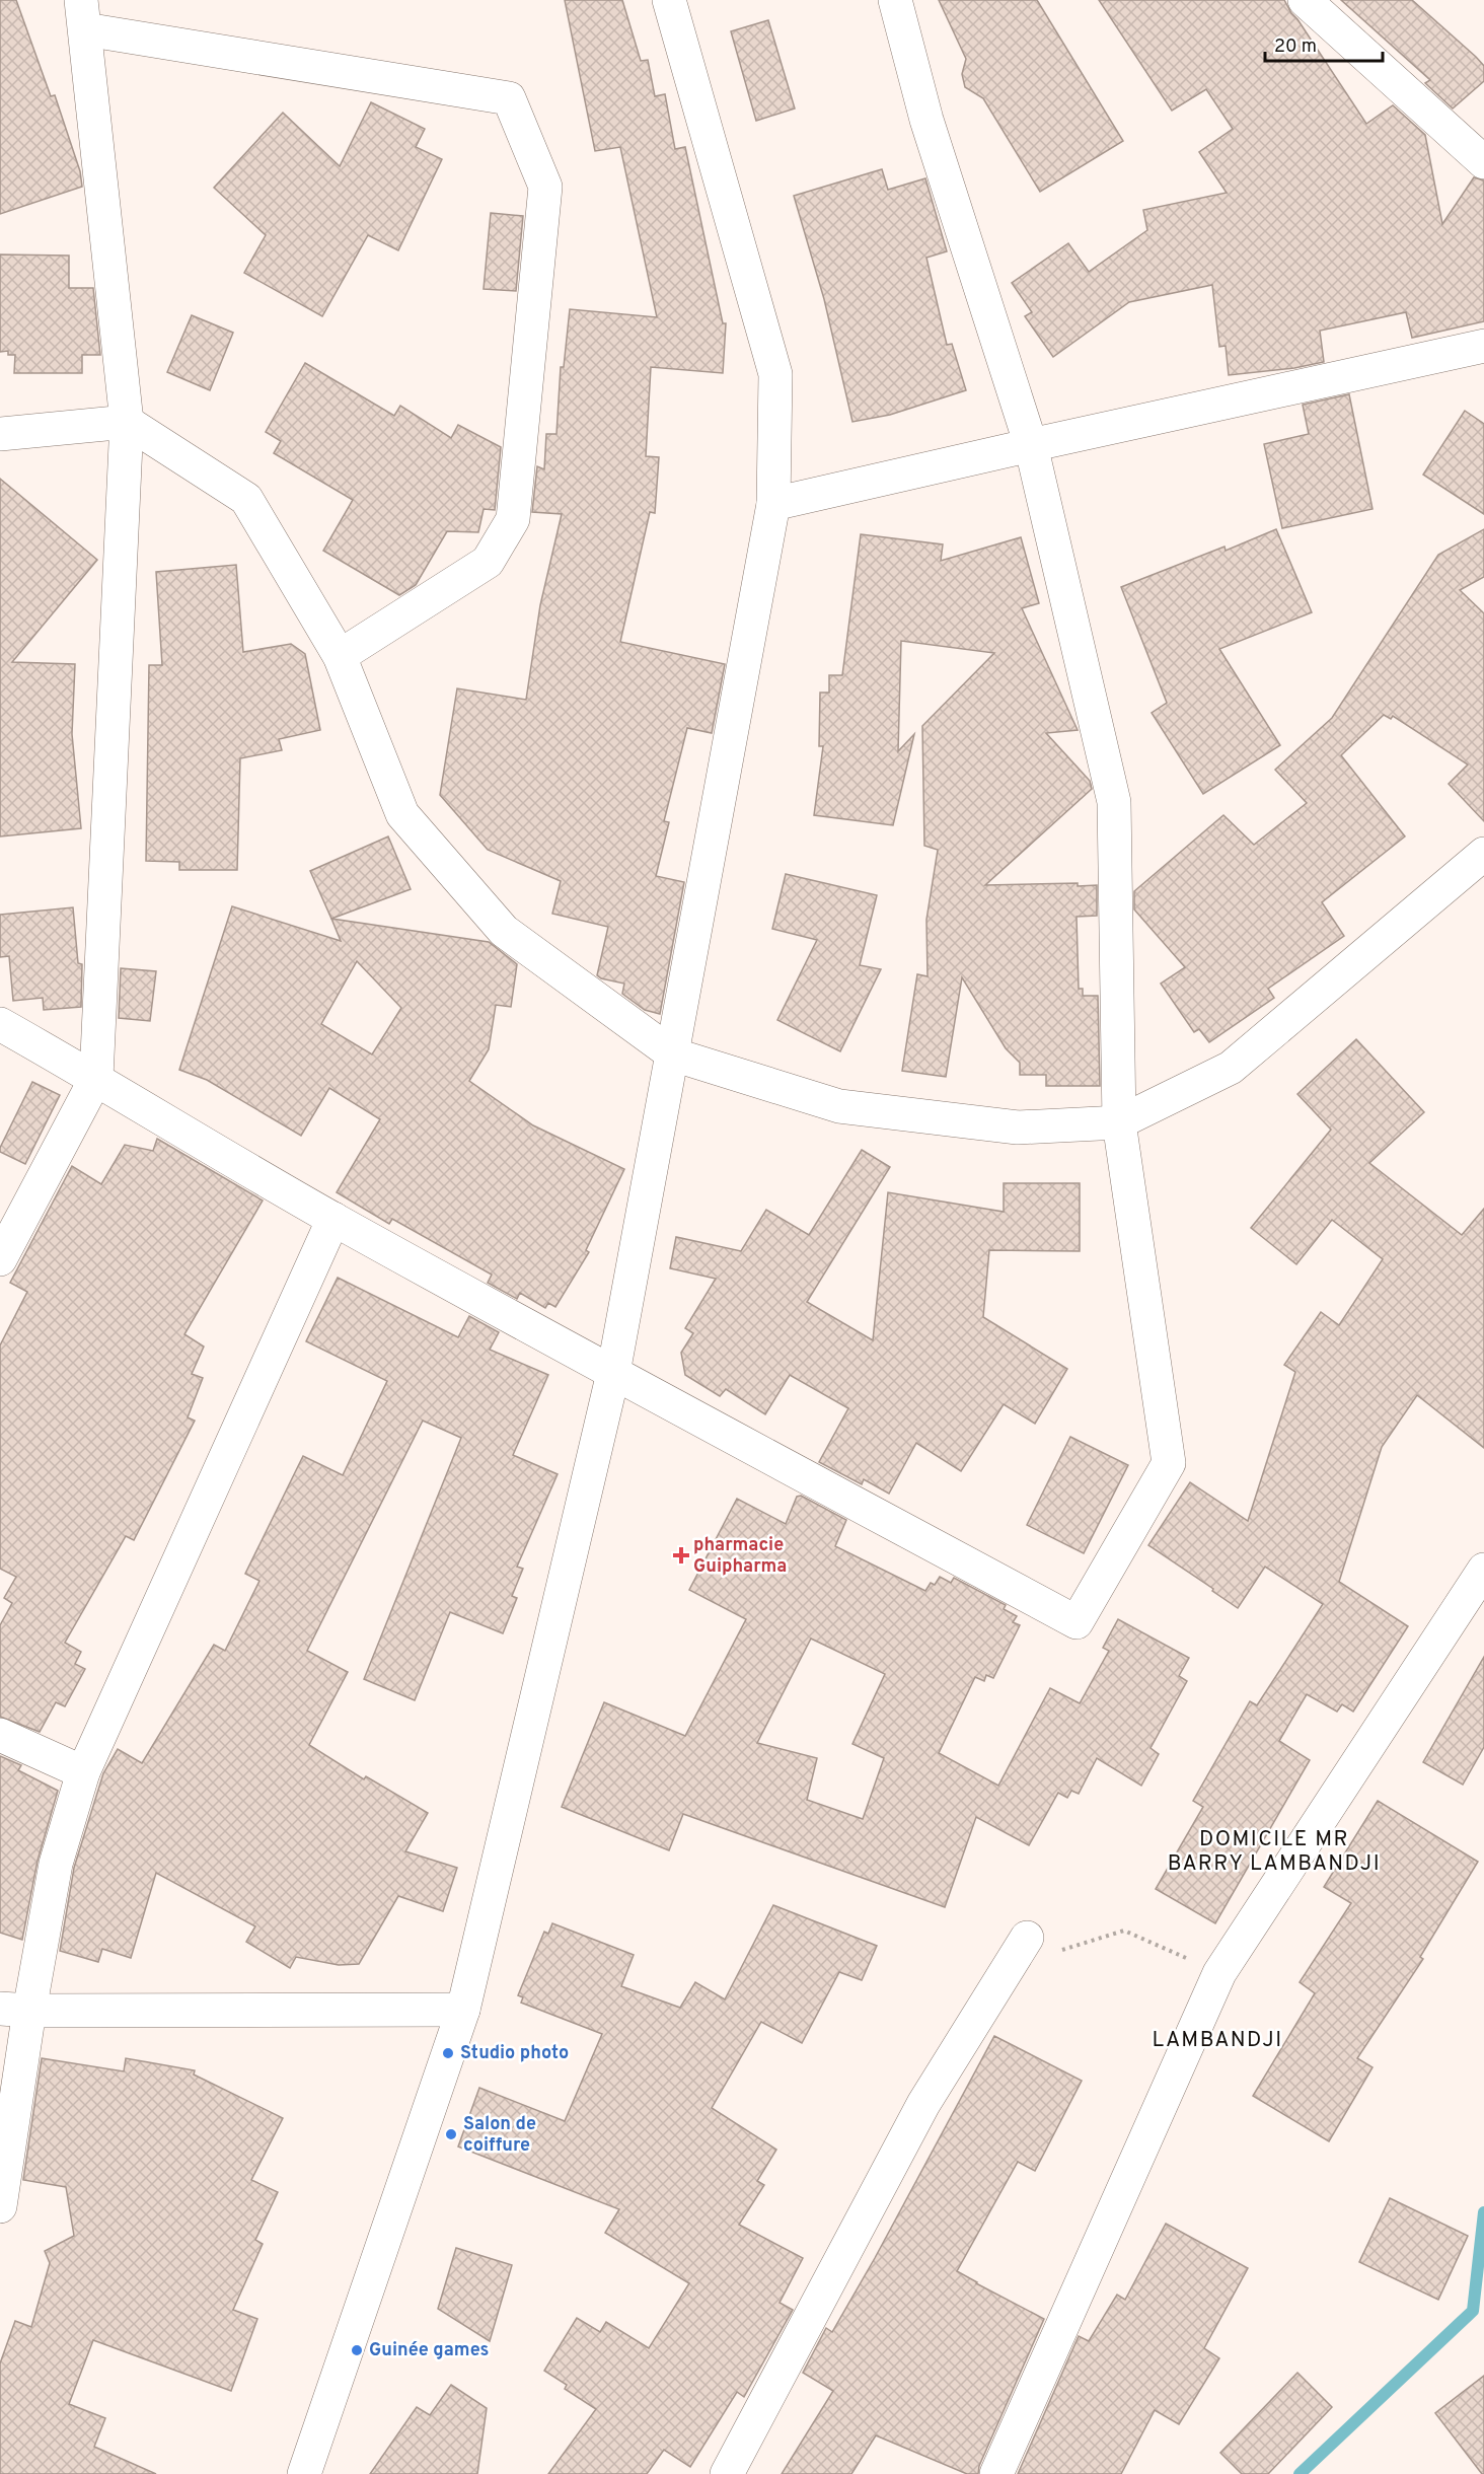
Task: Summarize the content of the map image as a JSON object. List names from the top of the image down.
{
  "districts": ["DOMICILE MR BARRY LAMBANDJI", "LAMBANDJI"],
  "places": {
    "health": ["pharmacie Guipharma"],
    "other": ["Studio photo", "Salon de coiffure", "Guinée games"]
  },
  "scale_bar": "20 m"
}
